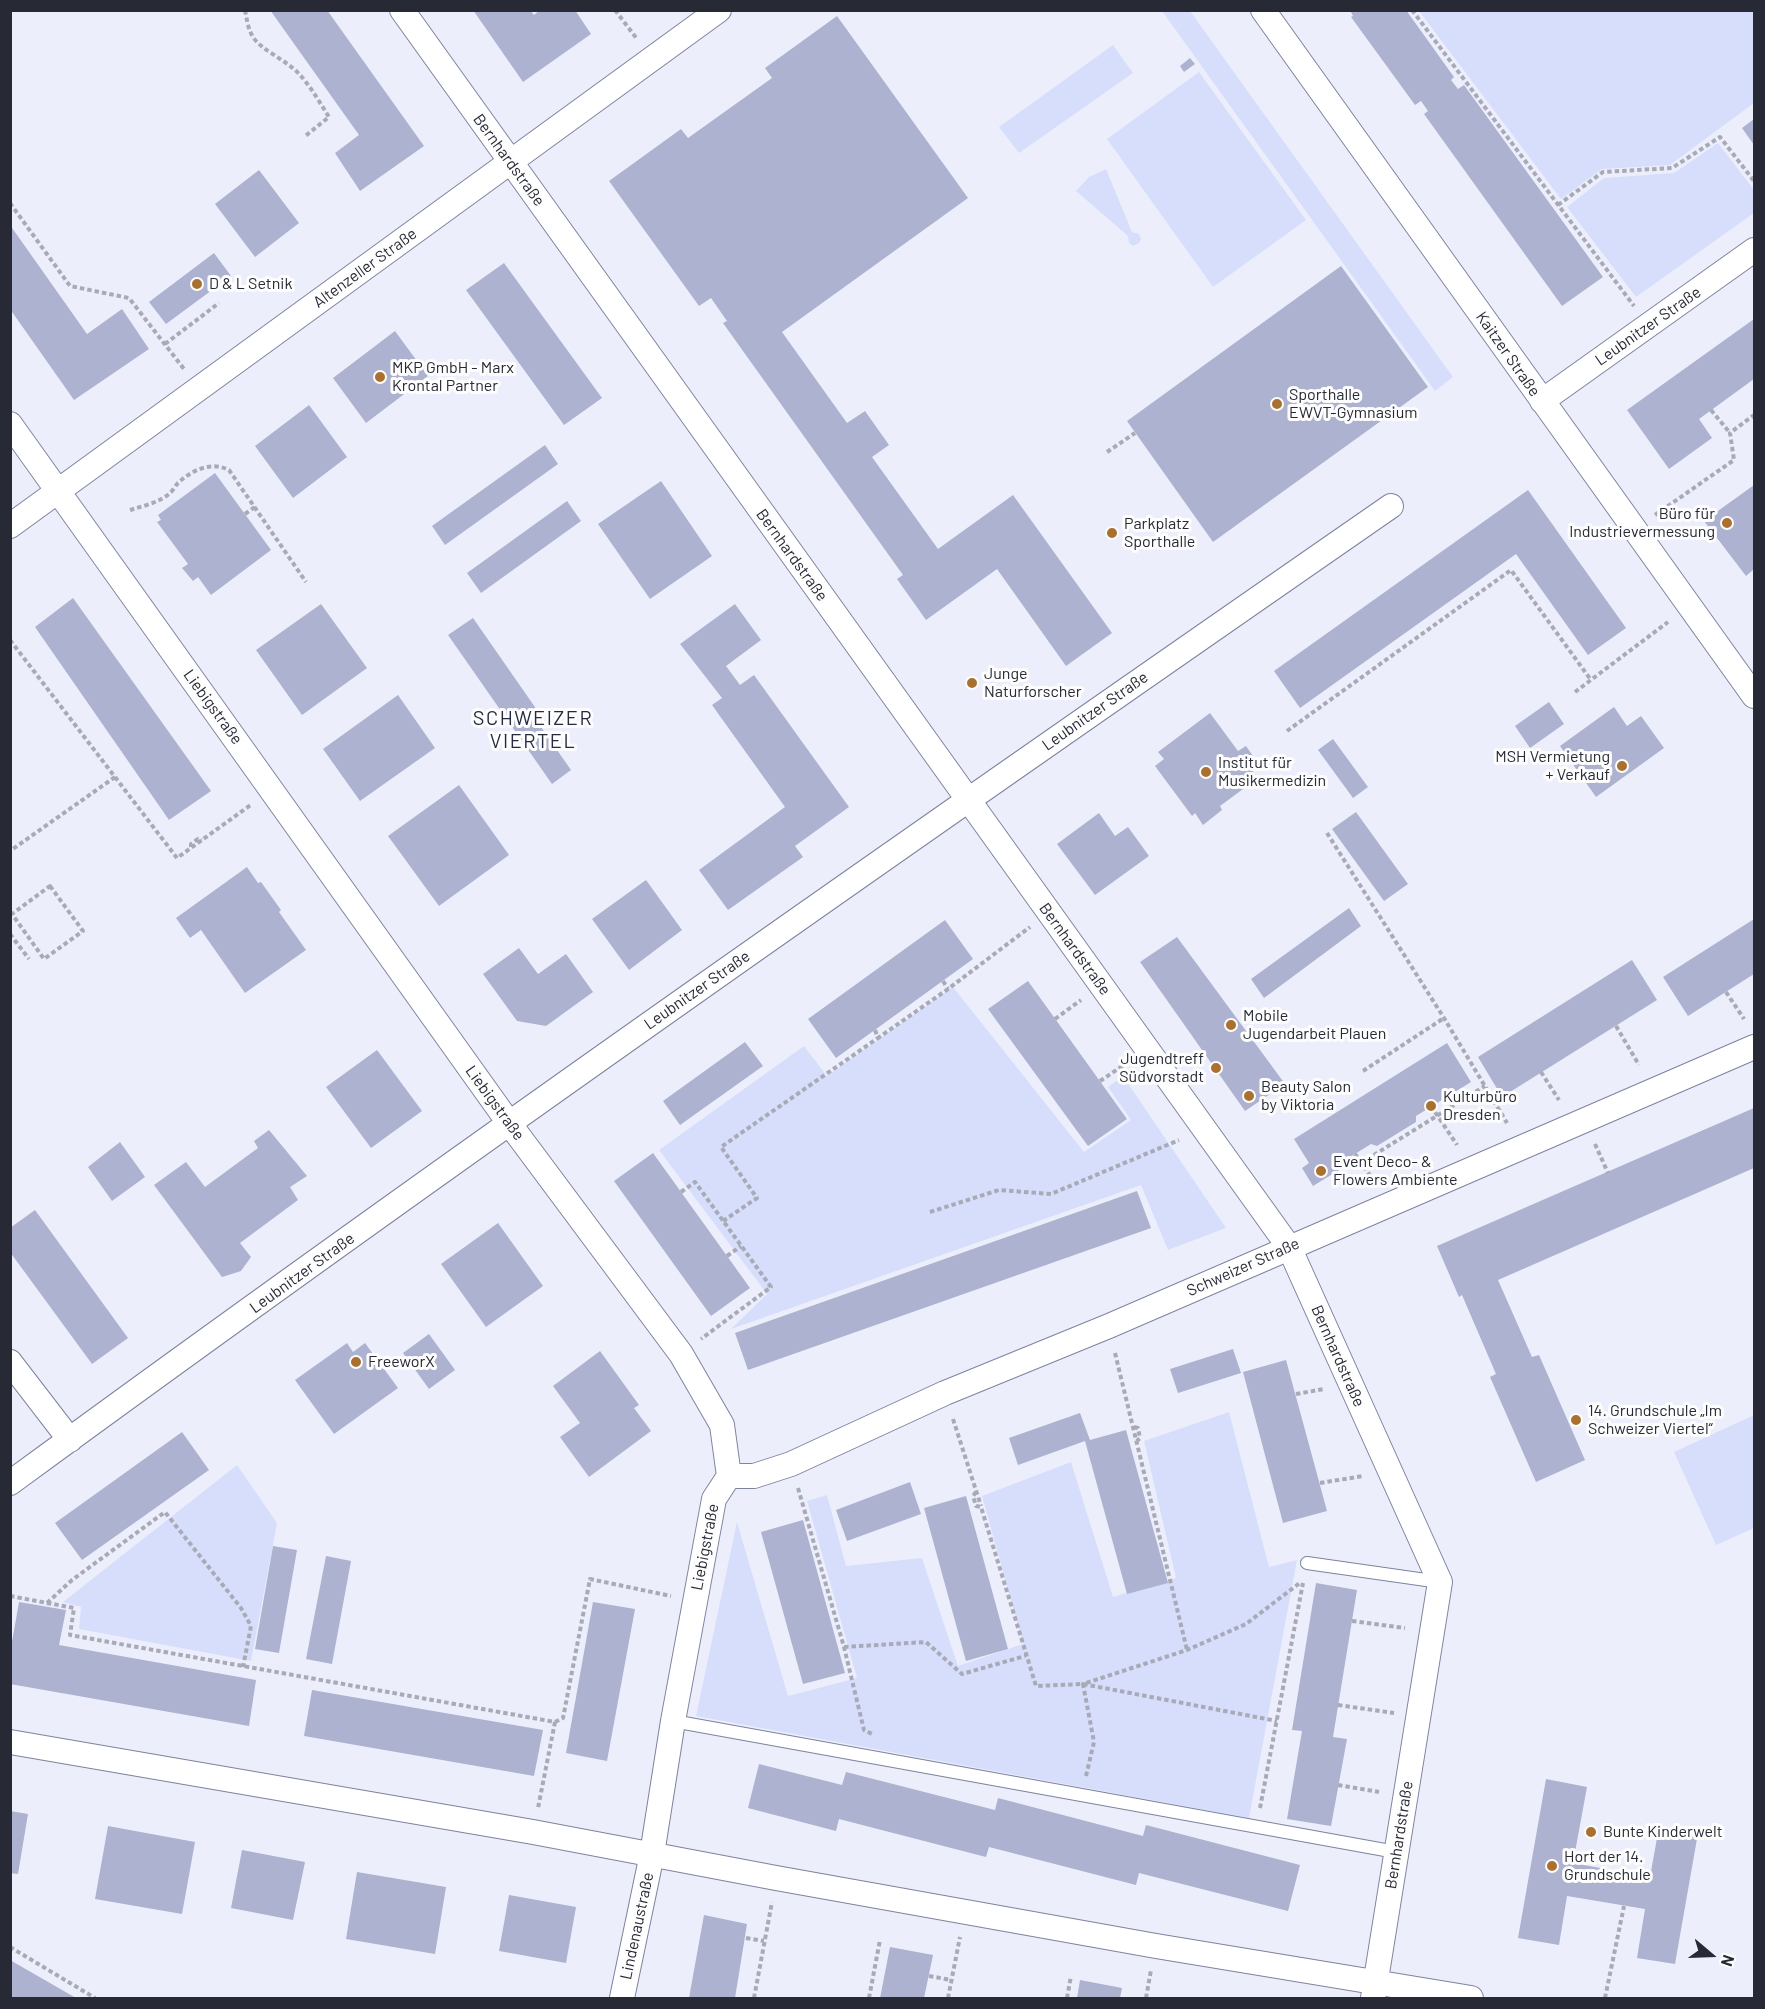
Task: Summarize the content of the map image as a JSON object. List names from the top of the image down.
{
  "streets": {
    "street": [
      "Bernhardstraße",
      "Altenzeller Straße",
      "Leubnitzer Straße",
      "Kaitzer Straße",
      "Liebigstraße",
      "Schweizer Straße",
      "Lindenaustraße"
    ]
  },
  "crossings": [
    ["Bernhardstraße", "Altenzeller Straße"],
    ["Bernhardstraße", "Leubnitzer Straße"],
    ["Bernhardstraße", "Schweizer Straße"],
    ["Altenzeller Straße", "Liebigstraße"],
    ["Leubnitzer Straße", "Kaitzer Straße"],
    ["Leubnitzer Straße", "Liebigstraße"],
    ["Liebigstraße", "Schweizer Straße"],
    ["Liebigstraße", "Lindenaustraße"]
  ],
  "districts": ["SCHWEIZER VIERTEL"],
  "places": [
    "D & L Setnik",
    "MKP GmbH - Marx Krontal Partner",
    "Sporthalle EWVT-Gymnasium",
    "Büro für Industrievermessung",
    "Parkplatz Sporthalle",
    "Junge Naturforscher",
    "MSH Vermietung + Verkauf",
    "Institut für Musikermedizin",
    "Mobile Jugendarbeit Plauen",
    "Jugendtreff Südvorstadt",
    "Beauty Salon by Viktoria",
    "Kulturbüro Dresden",
    "Event Deco- & Flowers Ambiente",
    "FreeworX",
    "14. Grundschule „Im Schweizer Viertel“",
    "Bunte Kinderwelt",
    "Hort der 14. Grundschule"
  ],
  "north": "right"
}
